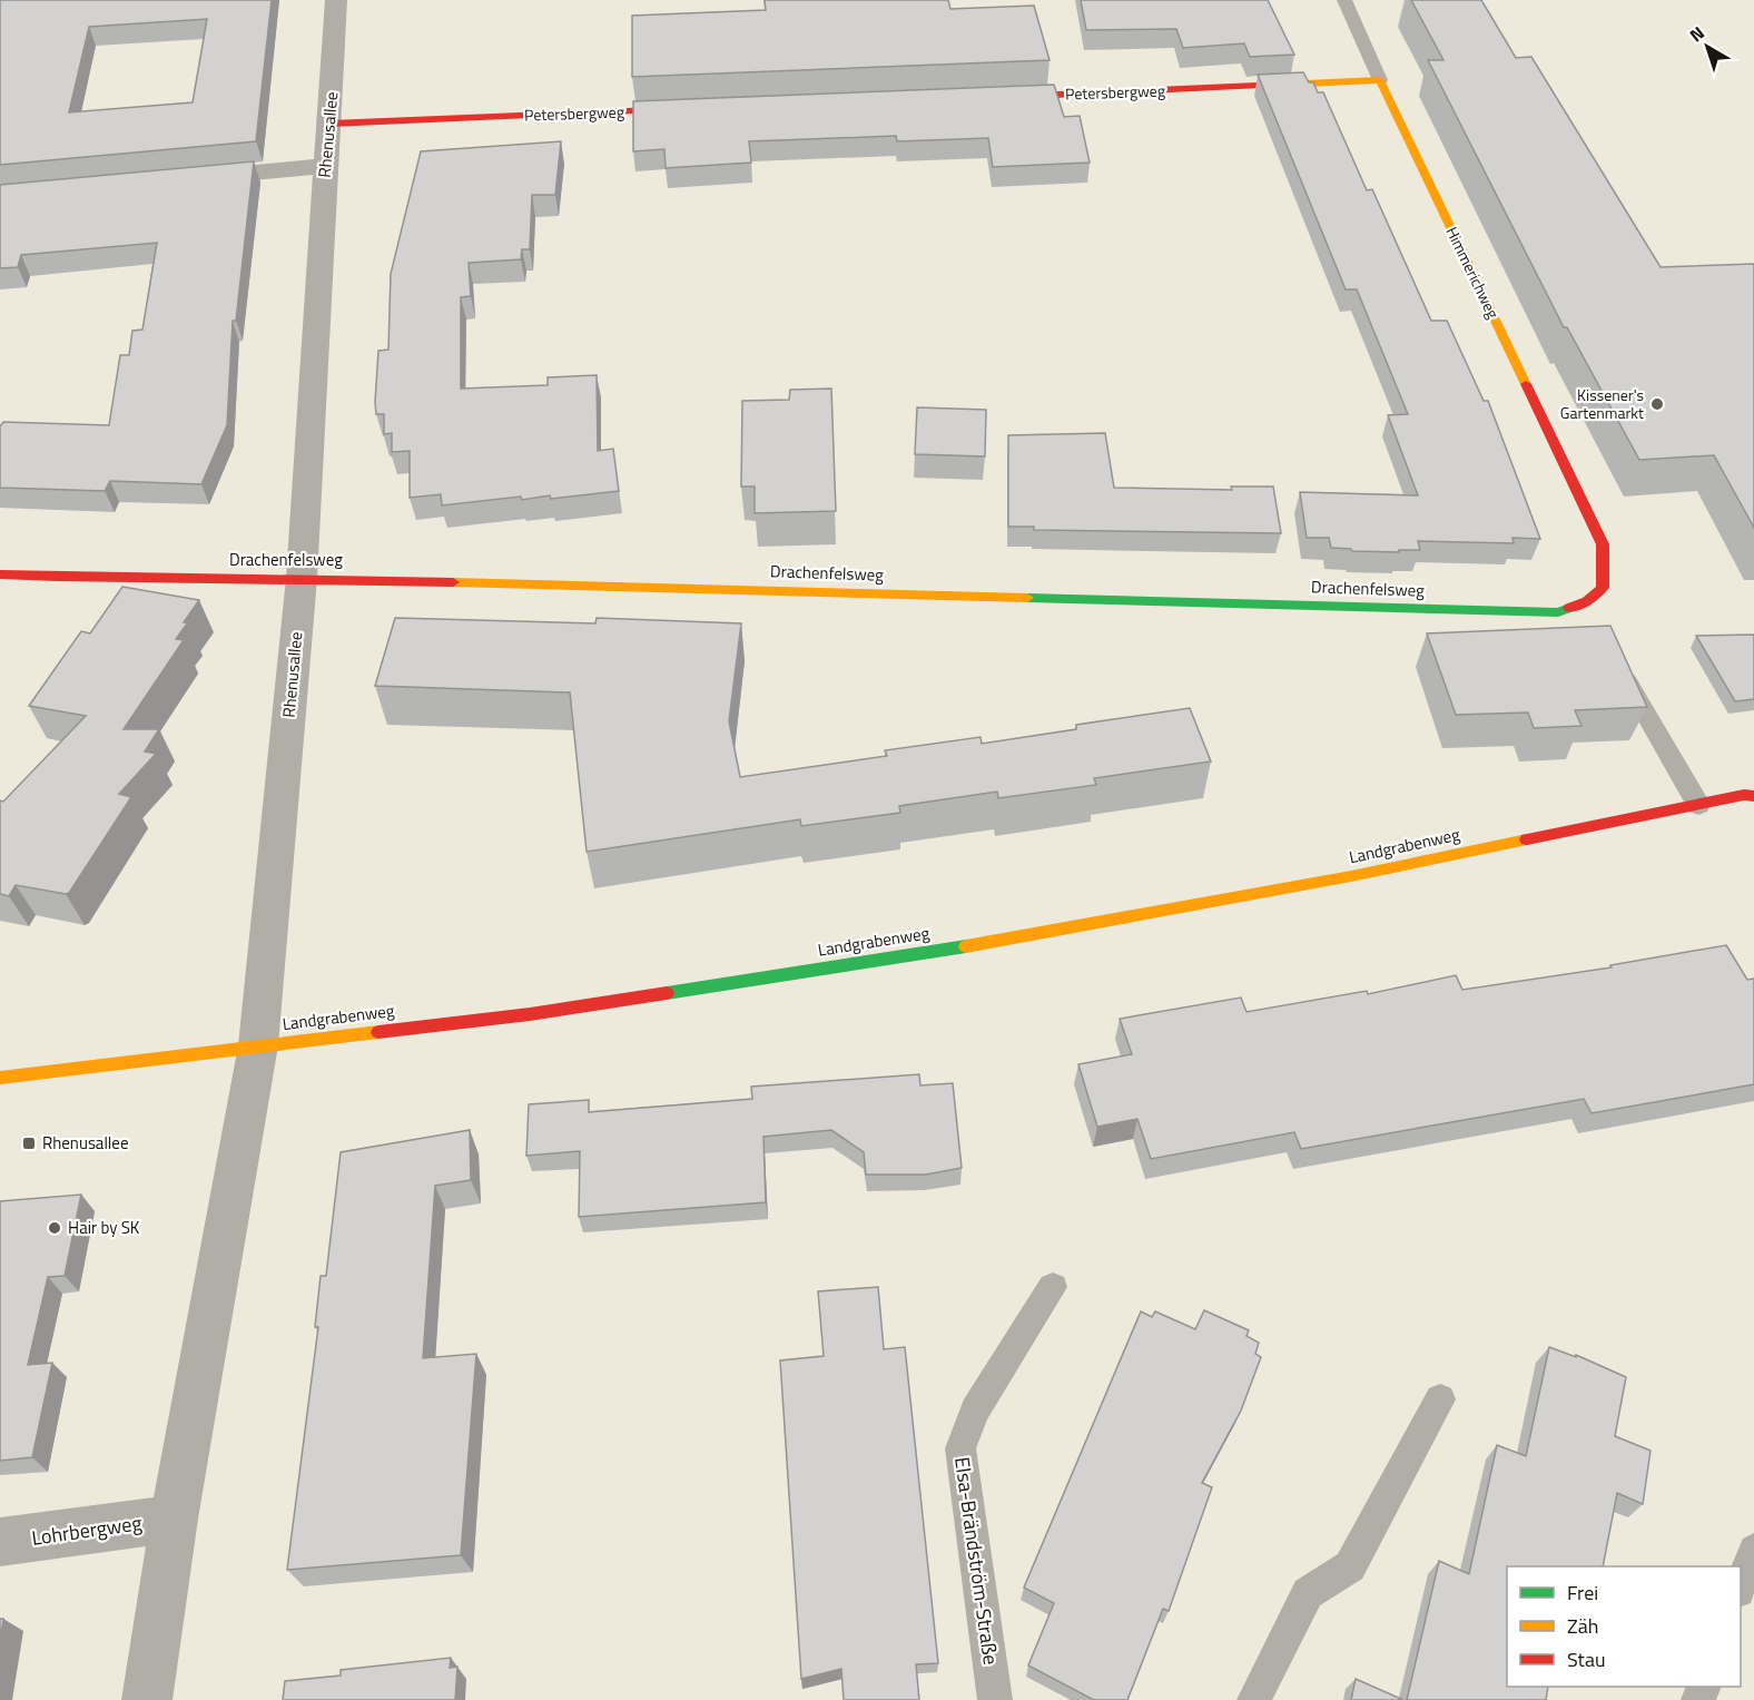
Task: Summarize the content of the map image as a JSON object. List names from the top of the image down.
{
  "streets": {
    "street": [
      "Petersbergweg",
      "Rhenusallee",
      "Himmerichweg",
      "Drachenfelsweg",
      "Landgrabenweg",
      "Lohrbergweg"
    ],
    "lane": ["Elsa-Brändström-Straße"]
  },
  "crossings": [
    ["Petersbergweg", "Rhenusallee"],
    ["Petersbergweg", "Himmerichweg"],
    ["Rhenusallee", "Drachenfelsweg"],
    ["Rhenusallee", "Landgrabenweg"],
    ["Rhenusallee", "Lohrbergweg"],
    ["Himmerichweg", "Drachenfelsweg"]
  ],
  "places": {
    "other": ["Kissener's Gartenmarkt", "Hair by SK"],
    "transit": ["Rhenusallee"]
  },
  "legend": ["Frei", "Zäh", "Stau"],
  "north": "top left"
}
